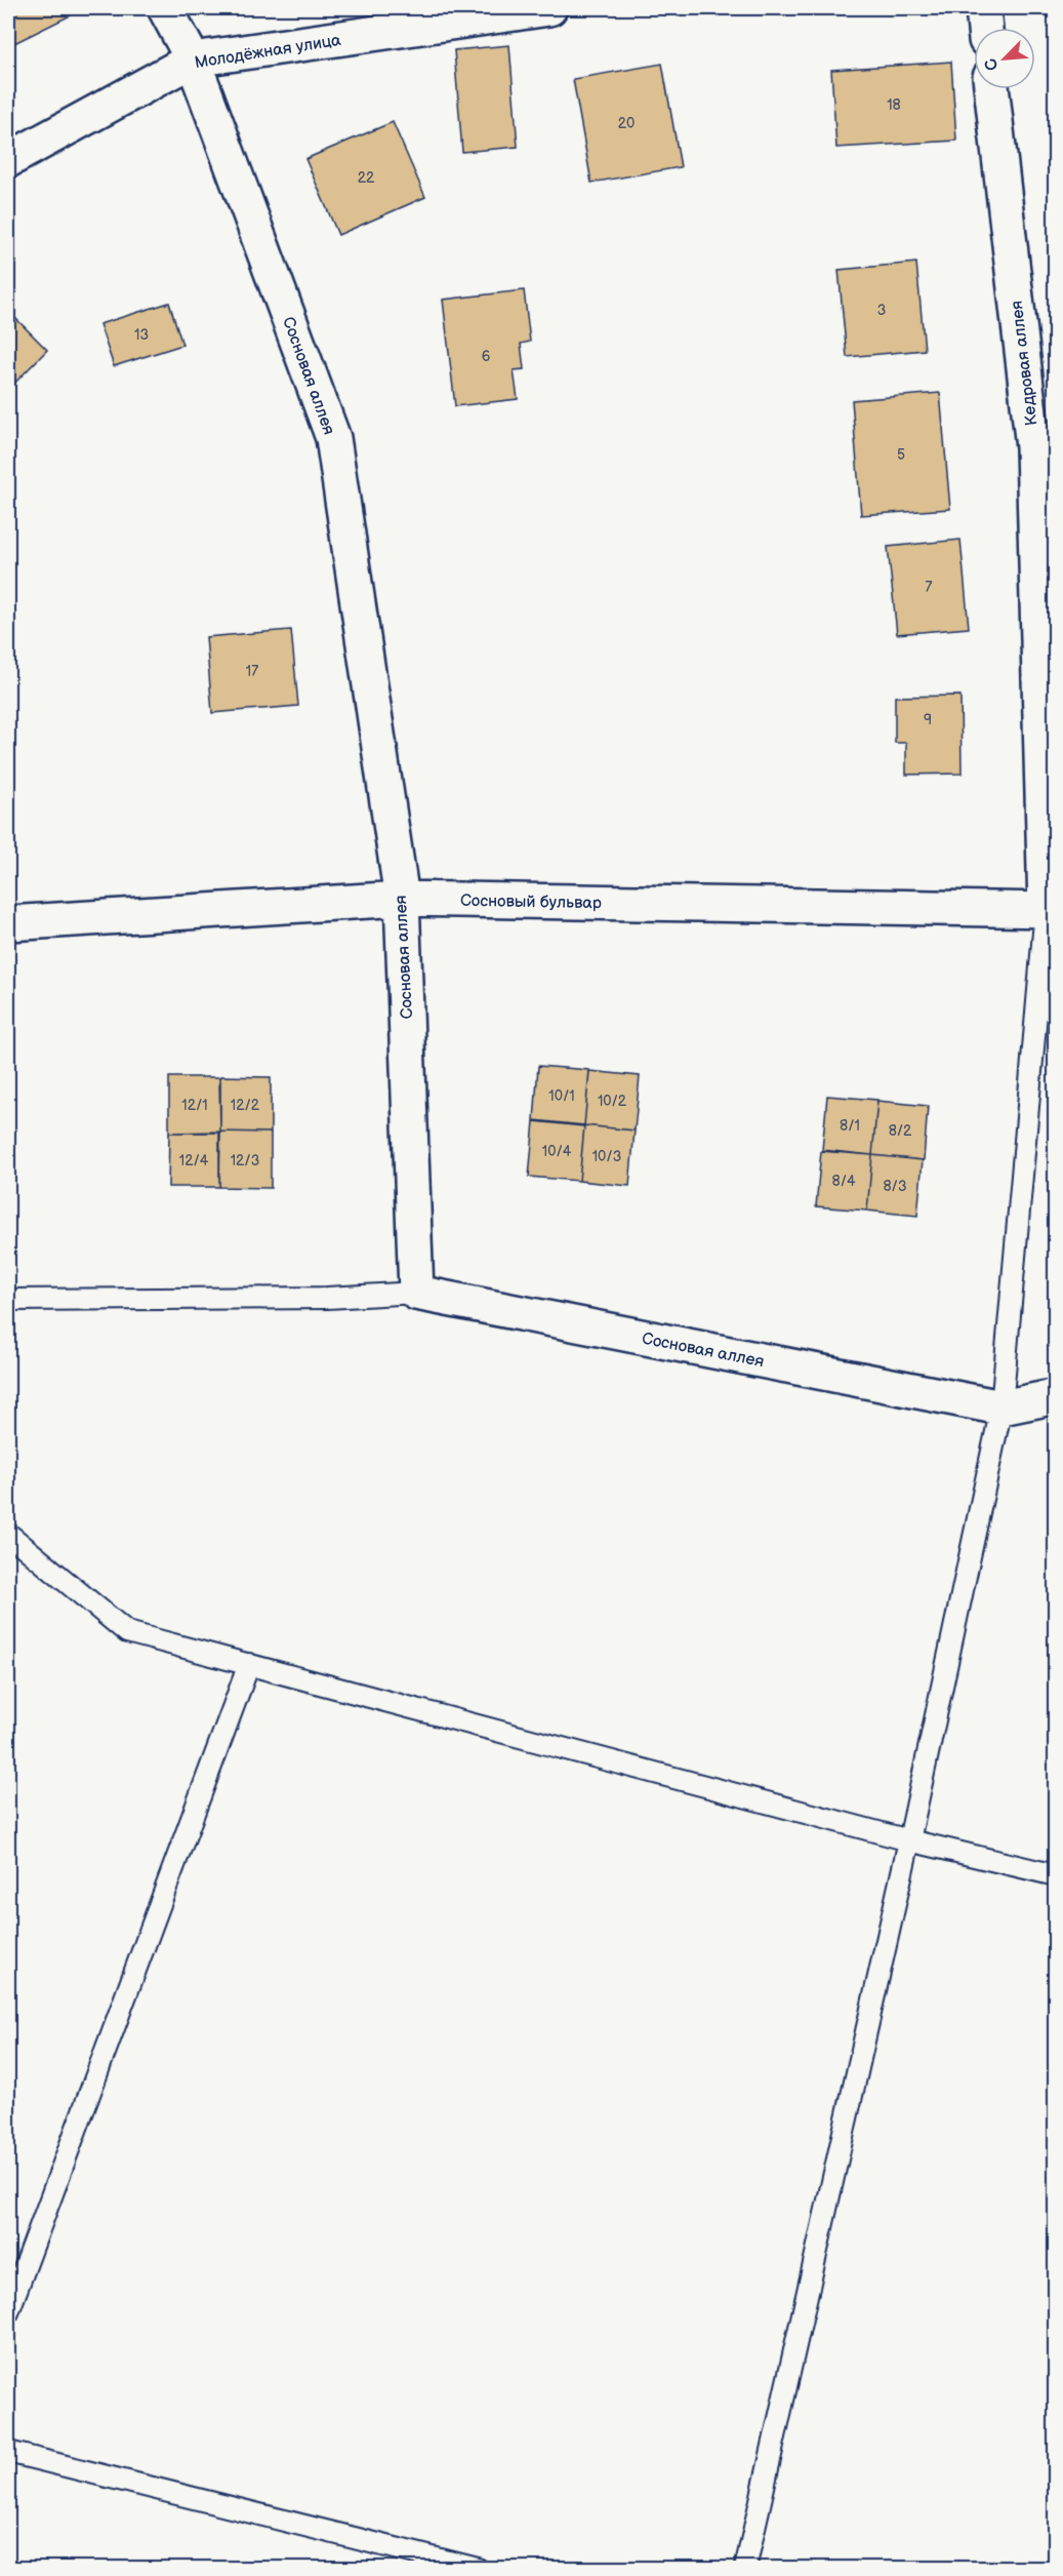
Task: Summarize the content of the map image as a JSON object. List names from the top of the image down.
{
  "streets": {
    "street": [
      "Молодёжная улица",
      "Кедровая аллея",
      "Сосновая аллея",
      "Сосновый бульвар"
    ]
  },
  "crossings": [
    ["Молодёжная улица", "Сосновая аллея"],
    ["Кедровая аллея", "Сосновый бульвар"],
    ["Сосновая аллея", "Сосновый бульвар"]
  ],
  "house_numbers": [
    "18",
    "20",
    "22",
    "3",
    "13",
    "6",
    "5",
    "7",
    "17",
    "9",
    "10/1",
    "10/2",
    "12/1",
    "12/2",
    "8/1",
    "8/2",
    "10/4",
    "10/3",
    "12/4",
    "12/3",
    "8/4",
    "8/3"
  ],
  "north": "bottom left"
}
